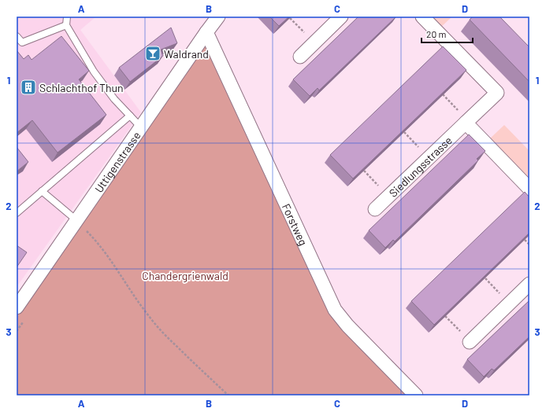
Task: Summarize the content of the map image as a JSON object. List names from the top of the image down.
{
  "streets": {
    "street": ["Uttigenstrasse", "Siedlungsstrasse", "Forstweg"]
  },
  "crossings": [
    ["Uttigenstrasse", "Forstweg"]
  ],
  "parks": ["Chandergrienwald"],
  "places": {
    "bar": ["Waldrand"],
    "building": ["Schlachthof Thun"]
  },
  "scale_bar": "20 m",
  "grid": {
    "columns": [
      "A",
      "B",
      "C",
      "D"
    ],
    "rows": ["1", "2", "3"]
  }
}
